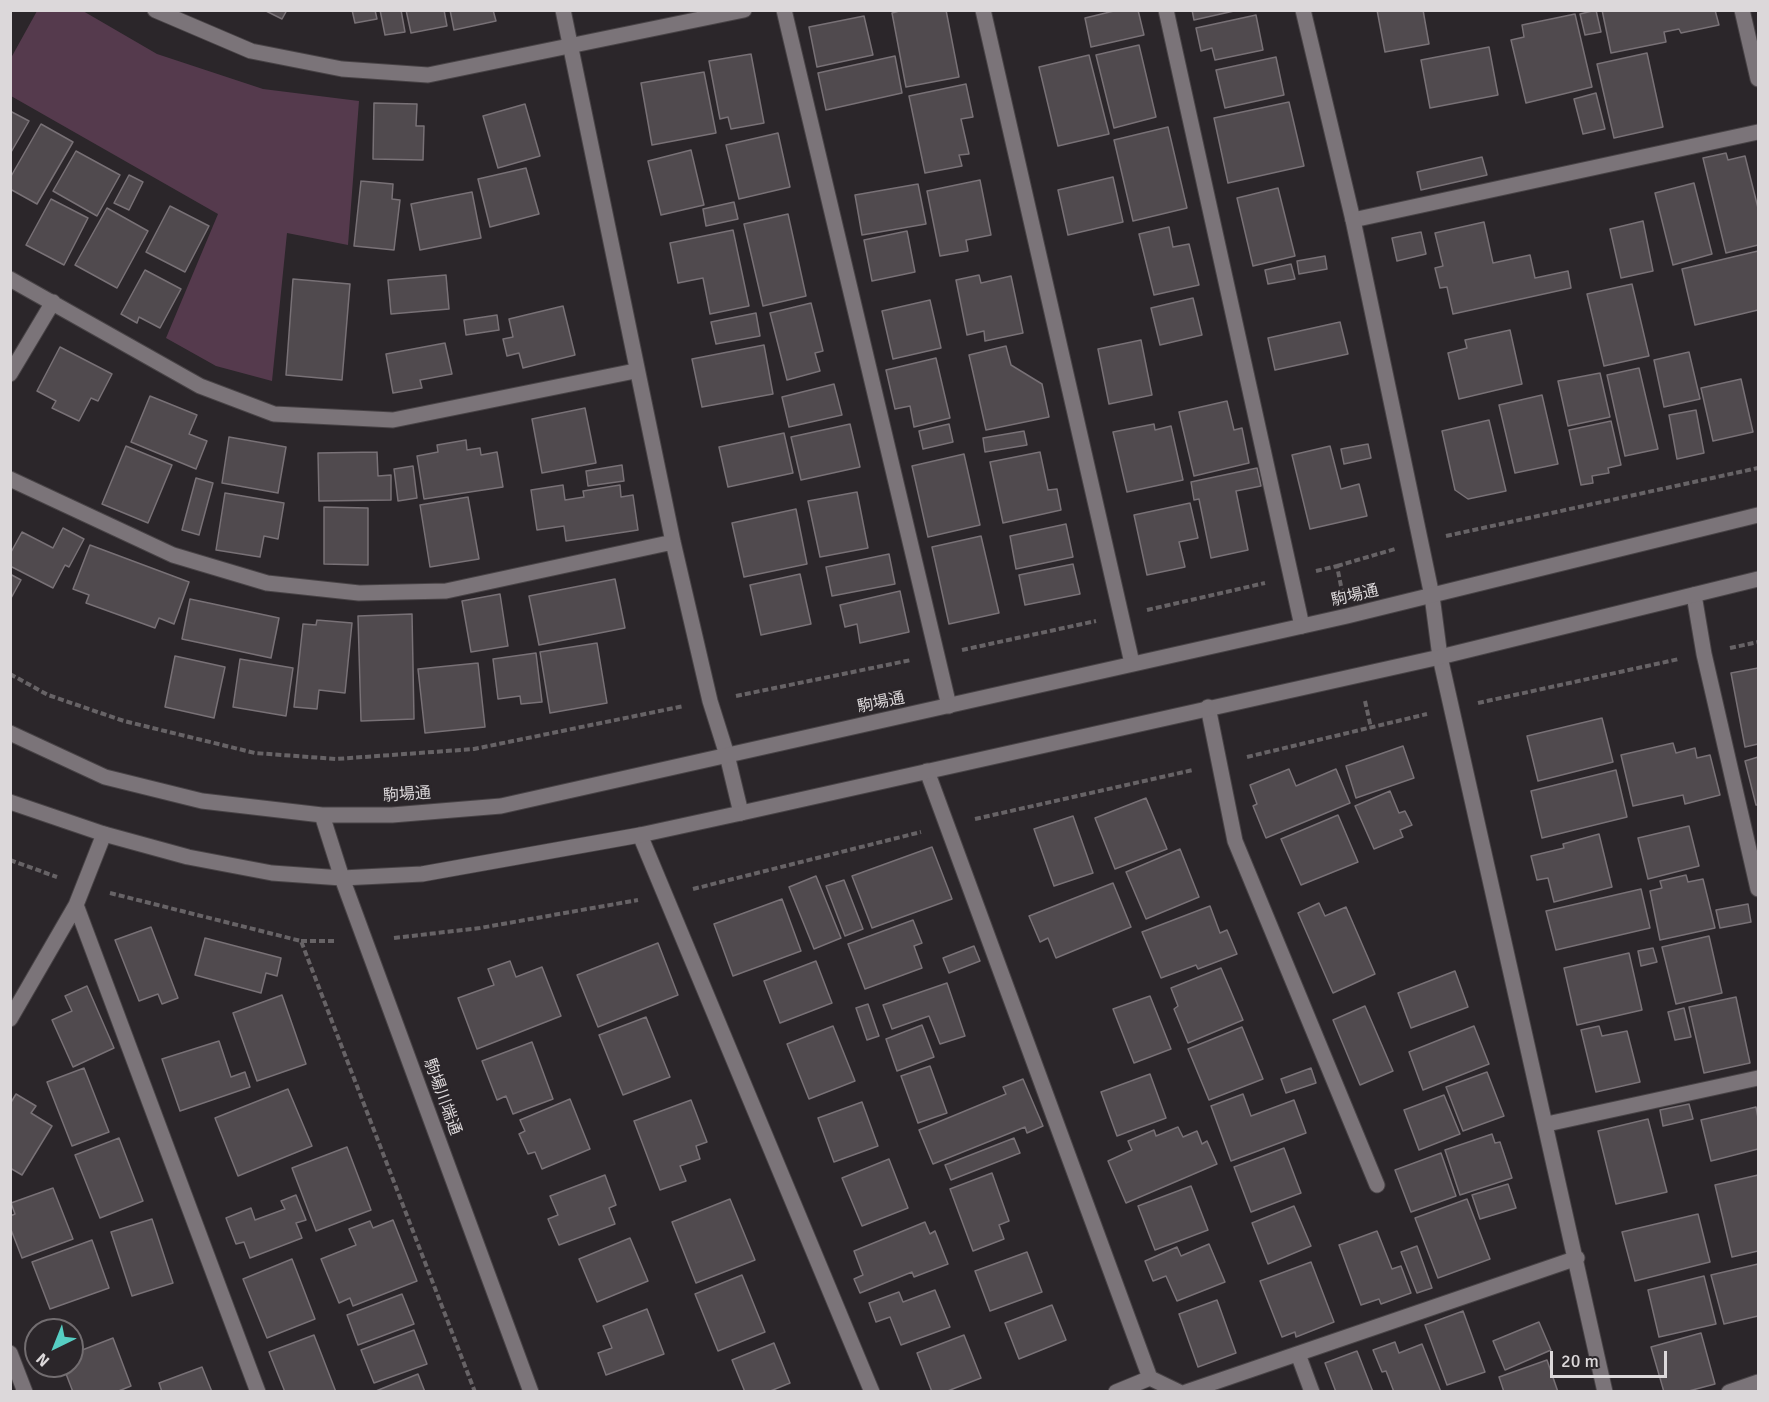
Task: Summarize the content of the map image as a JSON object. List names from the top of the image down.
{
  "streets": {
    "street": ["駒場通", "駒場川端通"]
  },
  "crossings": [
    ["駒場通", "駒場川端通"]
  ],
  "scale_bar": "20 m",
  "north": "bottom left"
}
